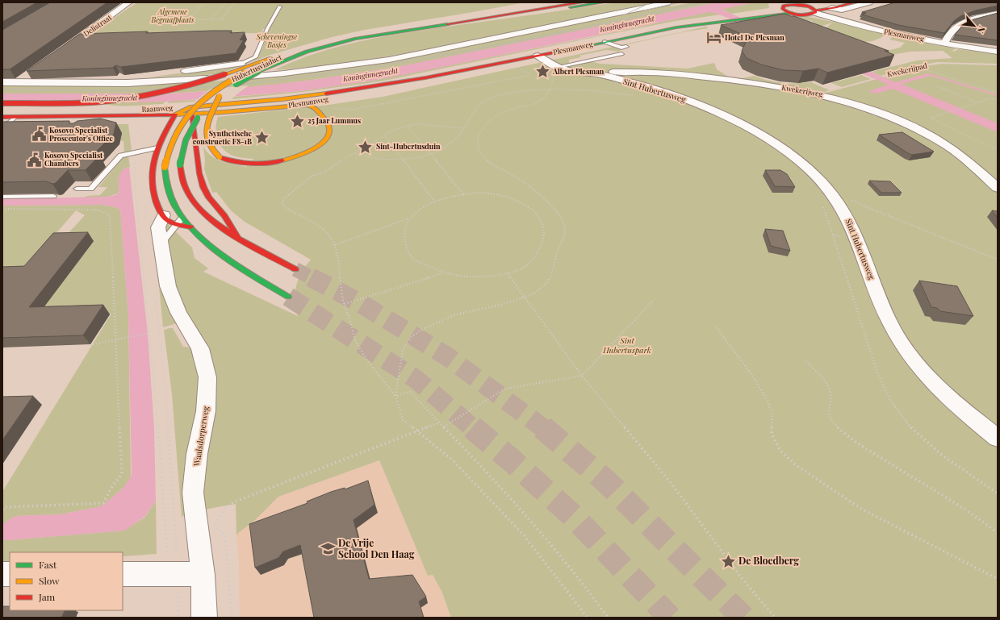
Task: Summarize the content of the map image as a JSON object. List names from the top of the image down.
{
  "streets": {
    "main road": ["Plesmanweg", "Hubertusviaduct", "Raamweg"],
    "street": [
      "Delistraat",
      "Sint Hubertusweg",
      "Kwekerijweg",
      "Waalsdorperweg"
    ],
    "path": ["Kwekerijpad"]
  },
  "crossings": [
    ["Plesmanweg", "Sint Hubertusweg"],
    ["Plesmanweg", "Raamweg"],
    ["Kwekerijpad", "Kwekerijweg"],
    ["Sint Hubertusweg", "Kwekerijweg"]
  ],
  "water": ["Koninginnegracht"],
  "parks": ["Algemene Begraafplaats", "Scheveningse Bosjes", "Sint Hubertuspark"],
  "places": {
    "hotel": ["Hotel De Plesman"],
    "place": [
      "Albert Plesman",
      "25 Jaar Lummus",
      "Synthetische constructie F8-1B",
      "Sint-Hubertusduin",
      "De Bloedberg"
    ],
    "public building": ["Kosovo Specialist Prosecutor's Office", "Kosovo Specialist Chambers"],
    "school or university": ["De Vrije School Den Haag"]
  },
  "legend": ["Fast", "Slow", "Jam"],
  "north": "bottom right"
}
